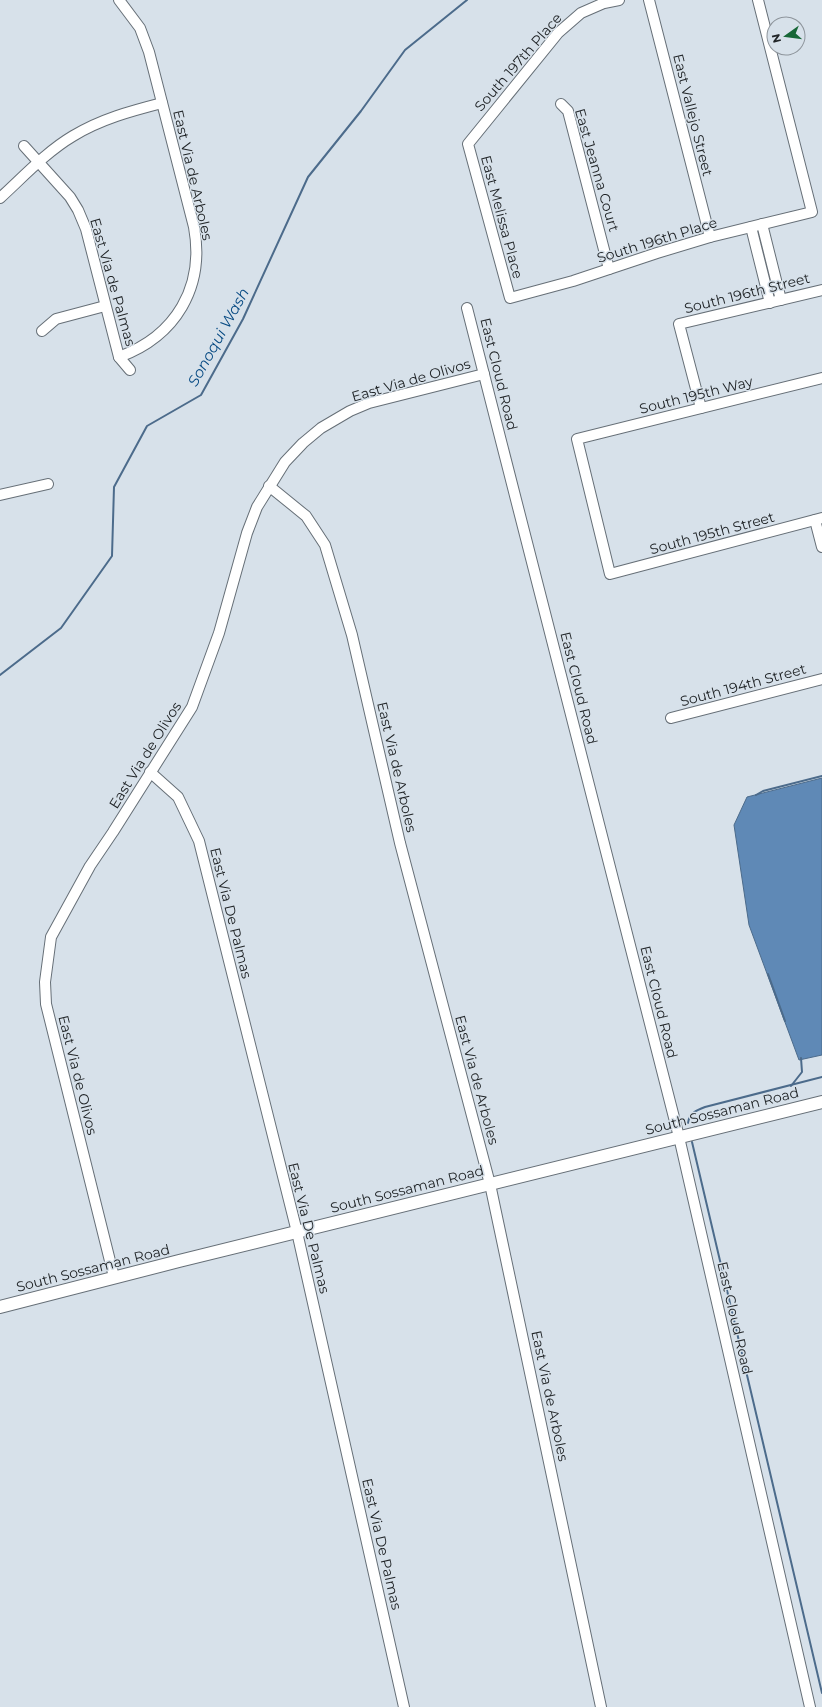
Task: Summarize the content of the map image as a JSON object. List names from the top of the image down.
{
  "streets": {
    "main road": ["South Sossaman Road"],
    "street": [
      "South 197th Place",
      "East Vallejo Street",
      "East Jeanna Court",
      "East Via de Arboles",
      "East Melissa Place",
      "South 196th Place",
      "East Via de Palmas",
      "South 196th Street",
      "East Cloud Road",
      "East Via de Olivos",
      "South 195th Way",
      "South 195th Street",
      "South 194th Street",
      "East Via De Palmas"
    ]
  },
  "crossings": [
    ["South 197th Place", "East Melissa Place"],
    ["East Vallejo Street", "South 196th Place"],
    ["East Jeanna Court", "South 196th Place"],
    ["East Via de Arboles", "East Via de Palmas"],
    ["East Via de Arboles", "East Via de Olivos"],
    ["East Via de Arboles", "South Sossaman Road"],
    ["East Melissa Place", "South 196th Place"],
    ["South 196th Street", "South 195th Way"],
    ["East Cloud Road", "East Via de Olivos"],
    ["East Cloud Road", "South Sossaman Road"],
    ["East Via de Olivos", "East Via De Palmas"],
    ["East Via de Olivos", "South Sossaman Road"],
    ["South 195th Way", "South 195th Street"],
    ["East Via De Palmas", "South Sossaman Road"]
  ],
  "water": ["Sonoqui Wash"],
  "north": "left"
}
